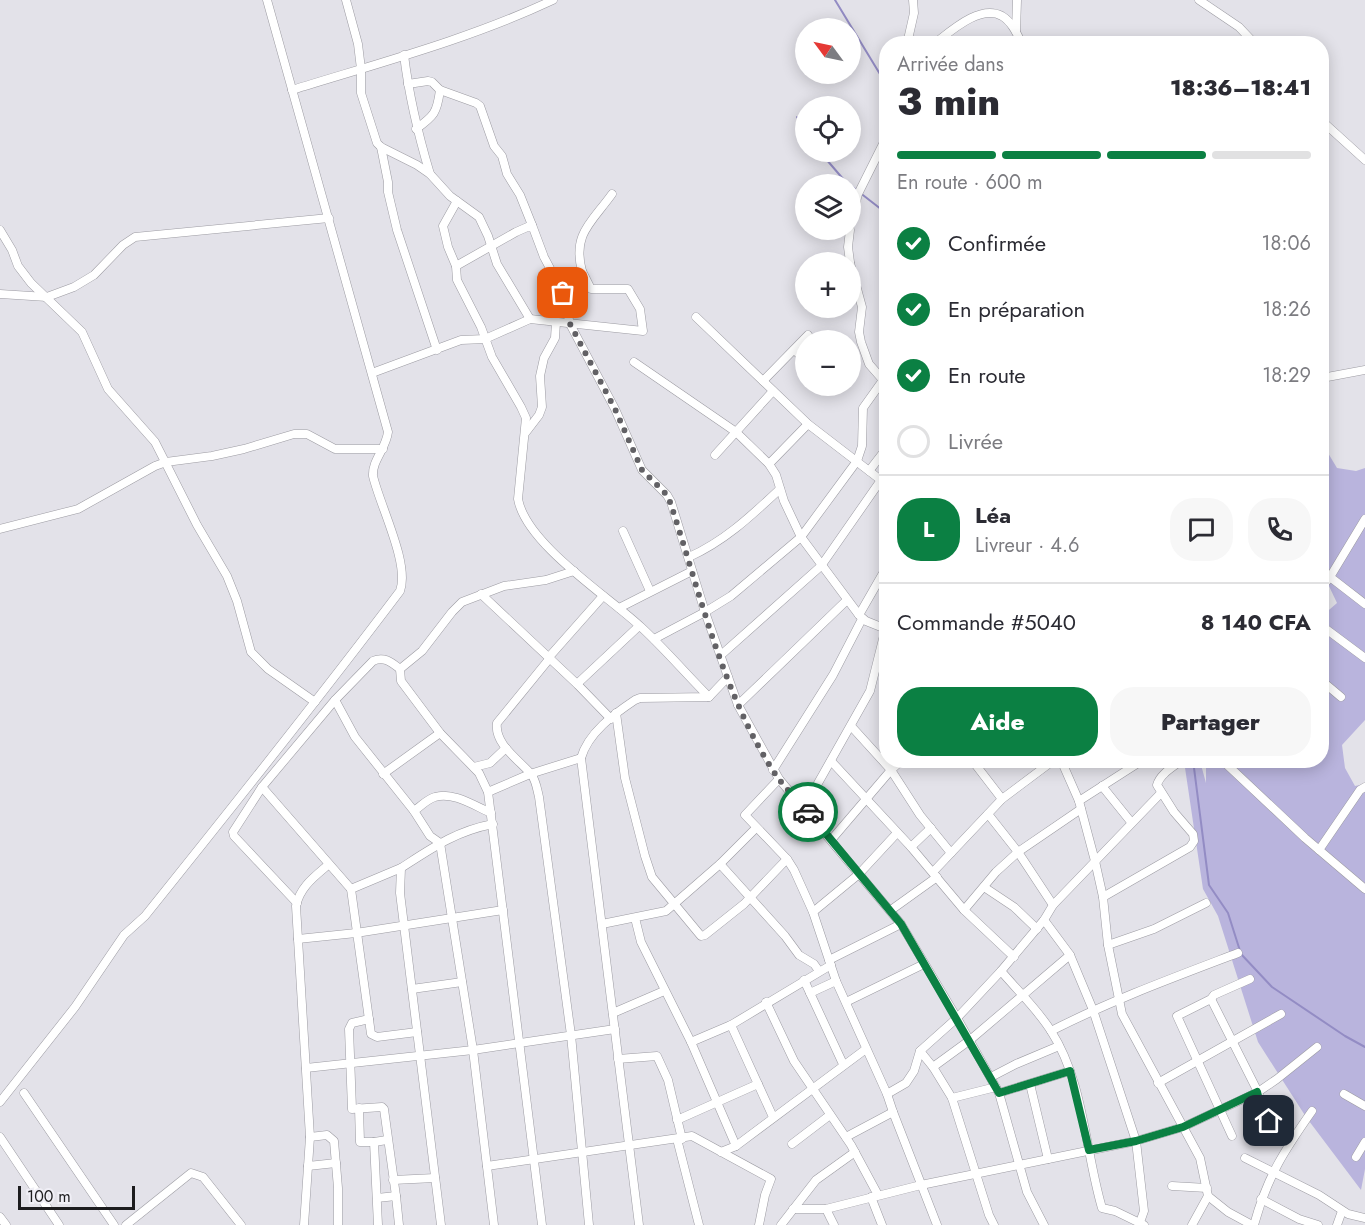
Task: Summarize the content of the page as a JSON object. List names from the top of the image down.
{
  "scale_bar": "100 m",
  "north": "top left",
  "page": {
    "map_buttons": ["+", "−"],
    "heading": ["3 min", "Arrivée dans", "18:36–18:41"],
    "panel": [
      "Léa",
      "Livreur · 4.6",
      "Commande #5040",
      "8 140 CFA"
    ],
    "bar": "En route · 600 m",
    "list": [
      ["Confirmée", "18:06"],
      ["En préparation", "18:26"],
      ["En route", "18:29"],
      "Livrée"
    ],
    "round": "L",
    "buttons": ["Aide", "Partager"],
    "scale": "100 m"
  }
}
